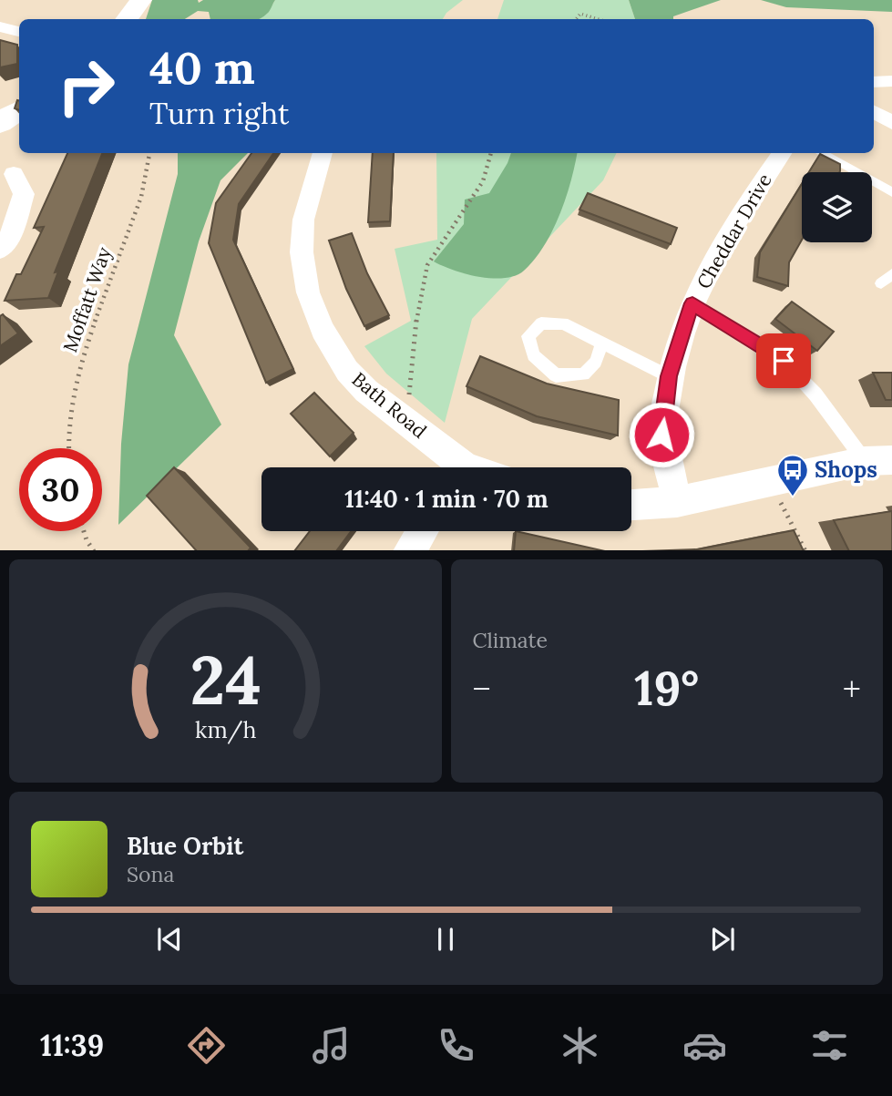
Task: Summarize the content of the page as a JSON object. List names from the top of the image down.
{
  "streets": {
    "street": ["Cheddar Drive", "Bath Road"],
    "path": ["Moffatt Way"]
  },
  "places": {
    "bus stop": ["Shops"]
  },
  "page": {
    "turn": ["40 m", "Turn right"],
    "limit": "30",
    "trip": "11:40 · 1 min · 70 m",
    "tile": "Climate",
    "heat": ["−", "19°", "+"],
    "song": ["Blue Orbit", "Sona"],
    "tabs": "11:39",
    "gauge": ["24", "km/h"]
  }
}
